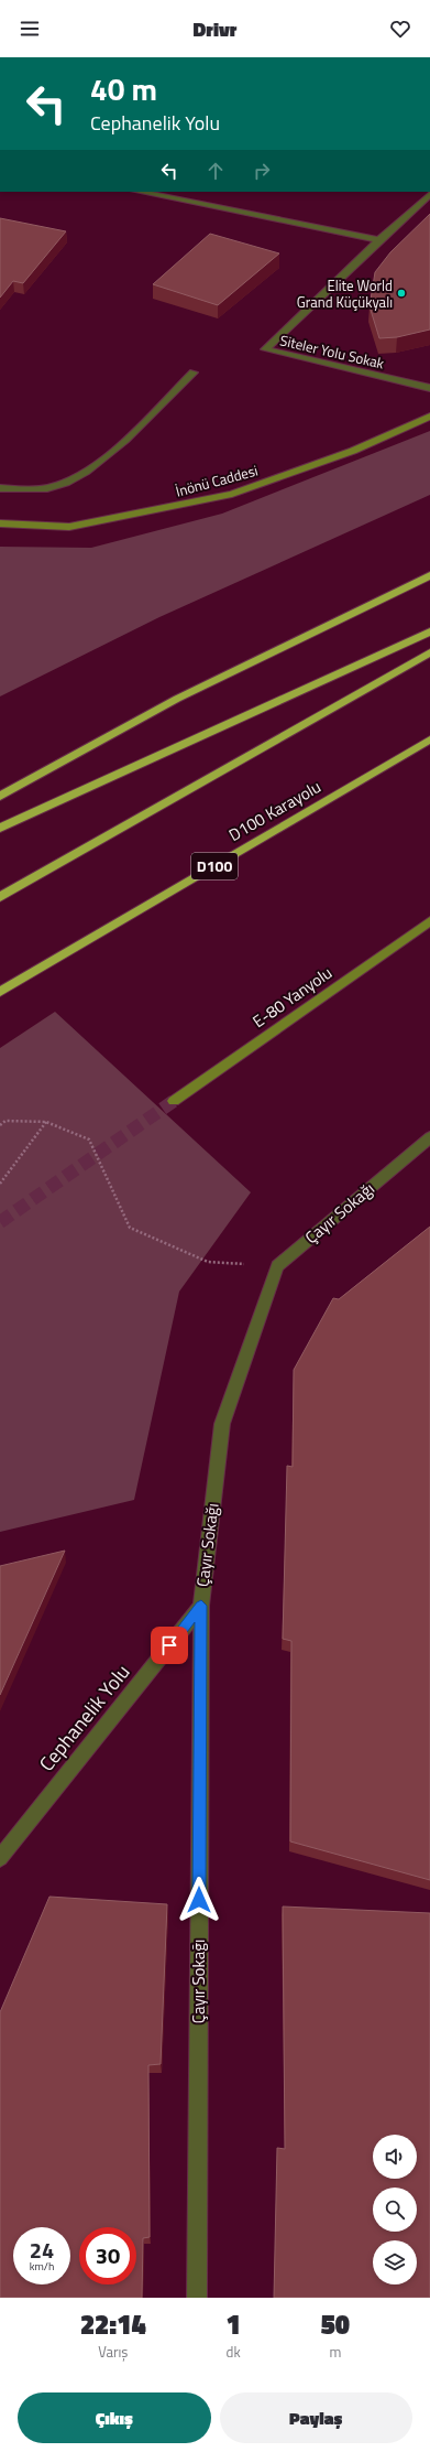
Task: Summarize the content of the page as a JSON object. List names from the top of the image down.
{
  "streets": {
    "highway": ["D100 Karayolu", "D100"],
    "street": [
      "Siteler Yolu Sokak",
      "İnönü Caddesi",
      "E-80 Yanyolu",
      "Çayır Sokağı",
      "Cephanelik Yolu"
    ]
  },
  "crossings": [
    ["Çayır Sokağı", "Cephanelik Yolu"]
  ],
  "places": ["Elite World Grand Küçükyalı"],
  "page": {
    "header": "Drivr",
    "turn": ["40 m", "Cephanelik Yolu"],
    "speed": "24 km/h",
    "limit": "30",
    "eta": [
      "22:14",
      "Varış",
      "1",
      "dk",
      "50",
      "m"
    ],
    "buttons": ["Çıkış", "Paylaş"]
  }
}
